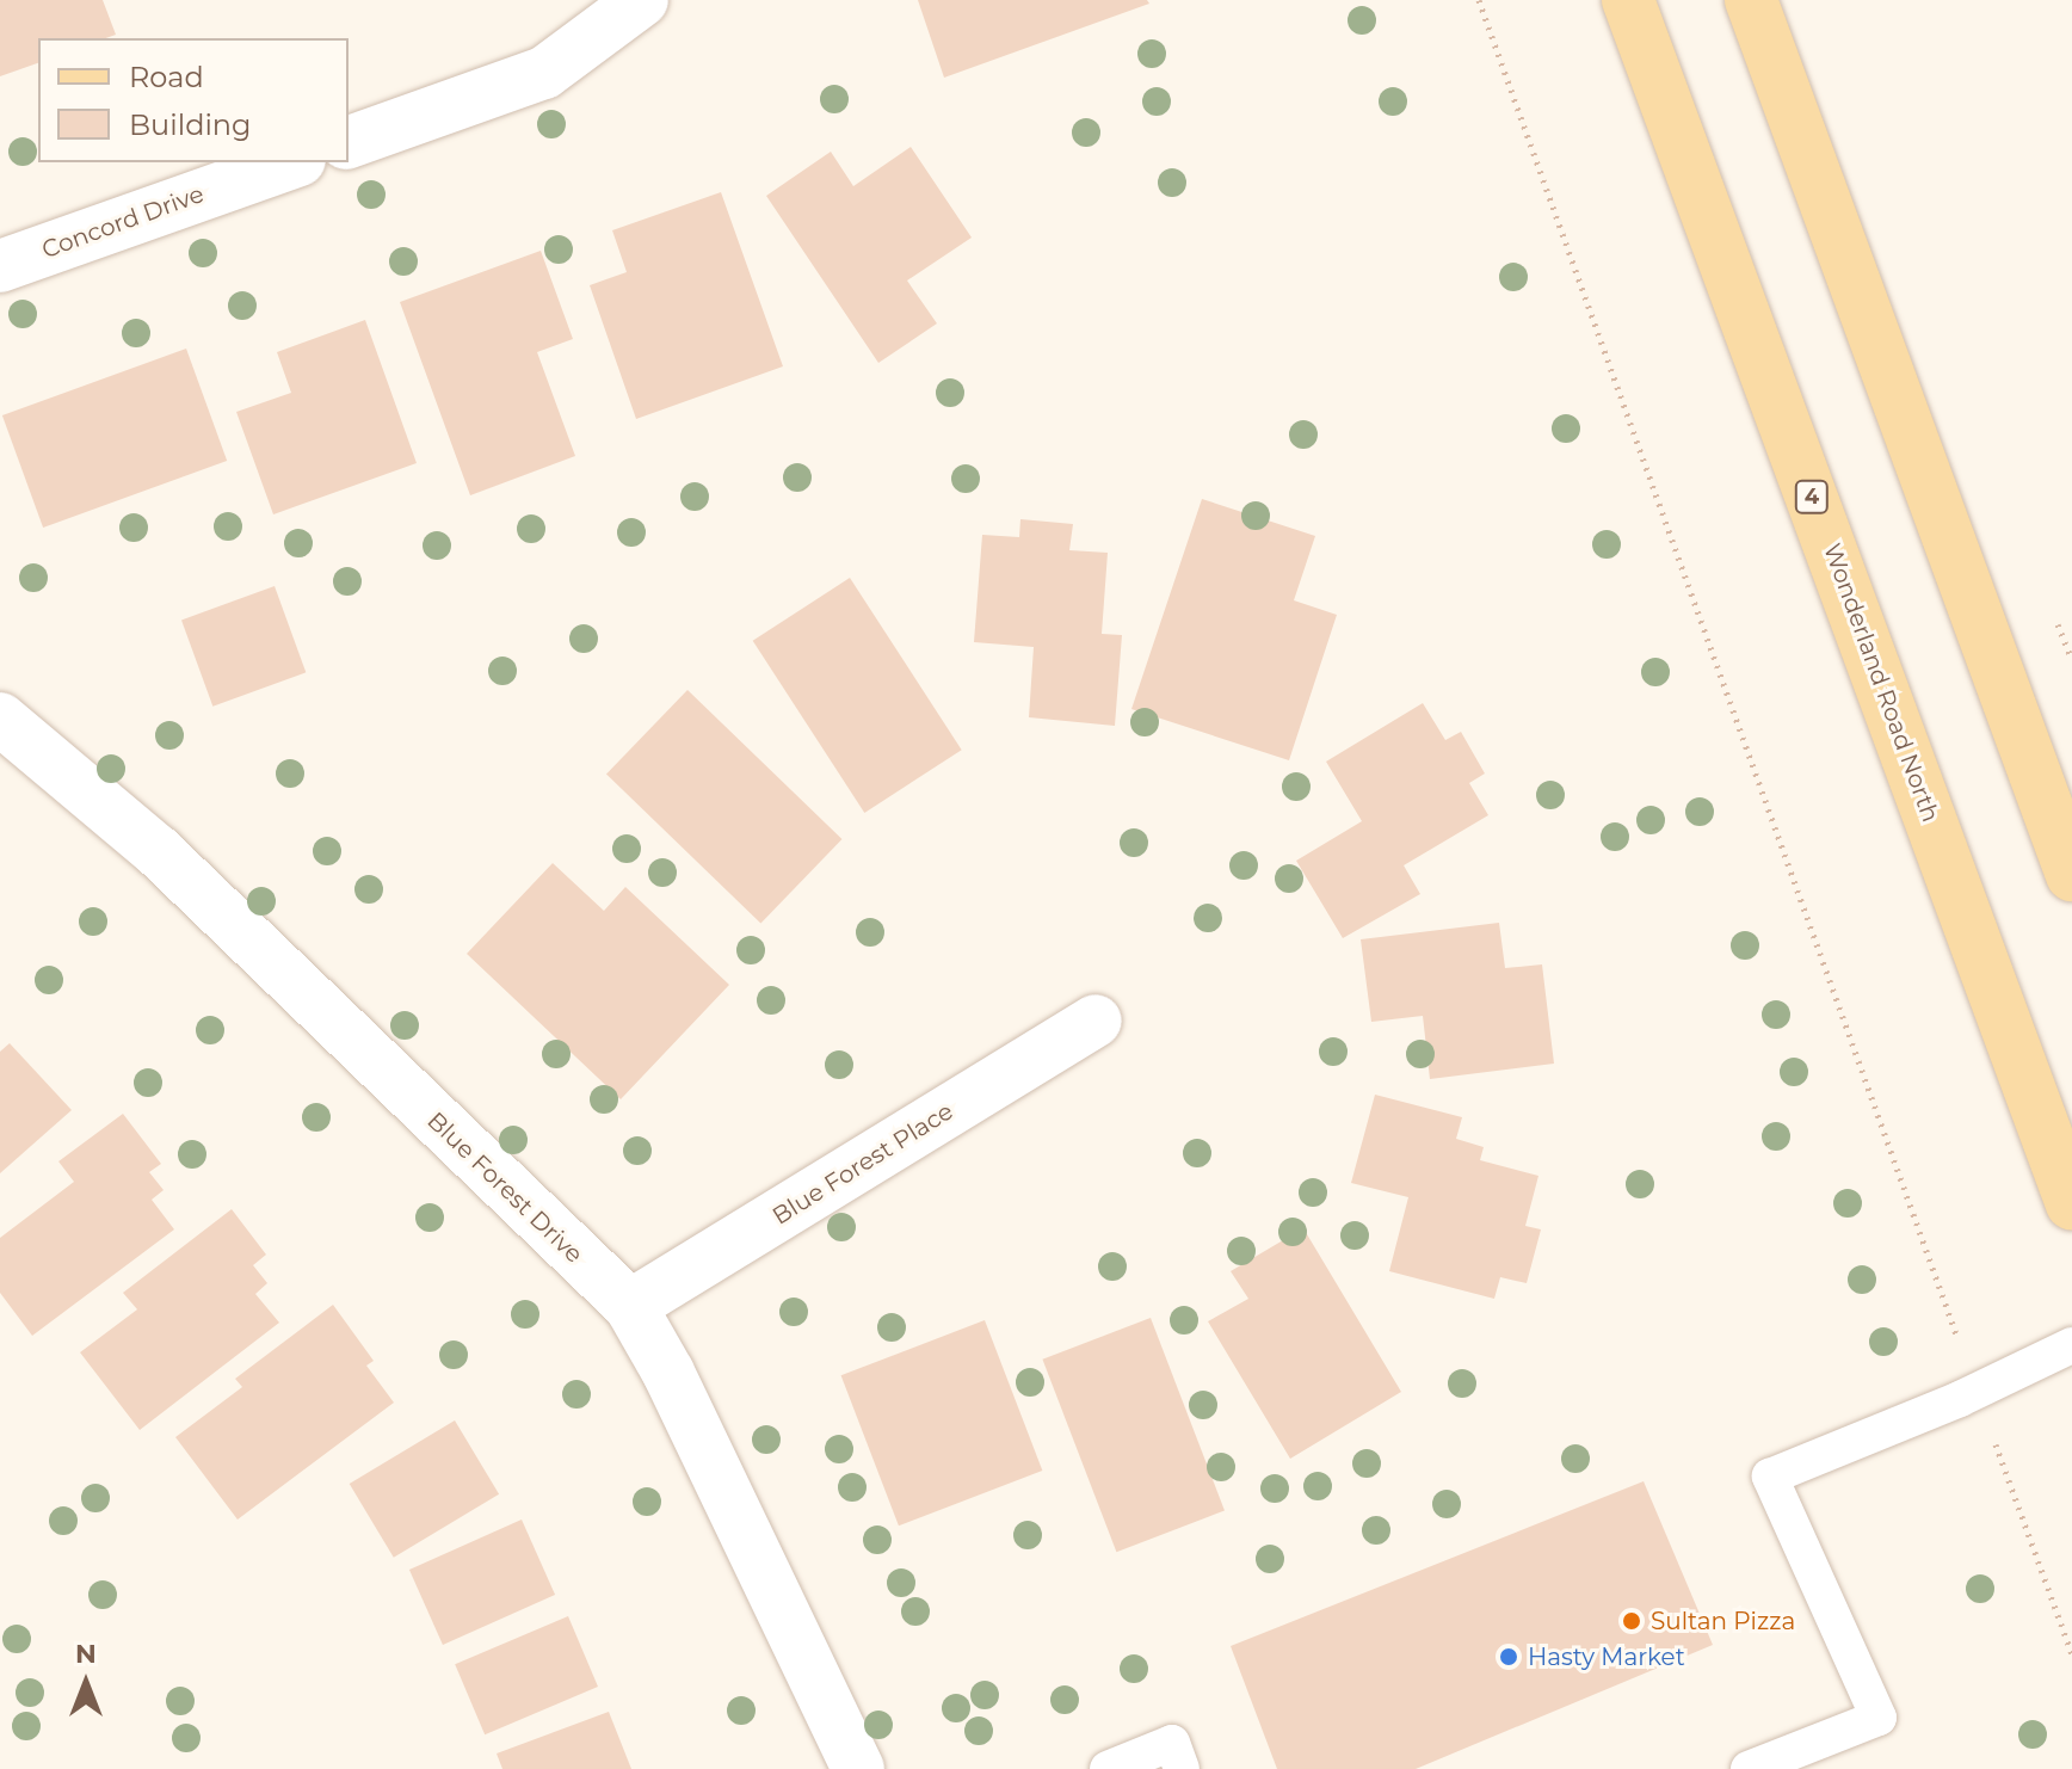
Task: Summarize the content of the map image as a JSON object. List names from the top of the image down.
{
  "streets": {
    "main road": ["4", "Wonderland Road North"],
    "street": ["Concord Drive", "Blue Forest Place", "Blue Forest Drive"]
  },
  "crossings": [
    ["Blue Forest Place", "Blue Forest Drive"]
  ],
  "places": ["Sultan Pizza", "Hasty Market"],
  "legend": ["Road", "Building"],
  "north": "top"
}
